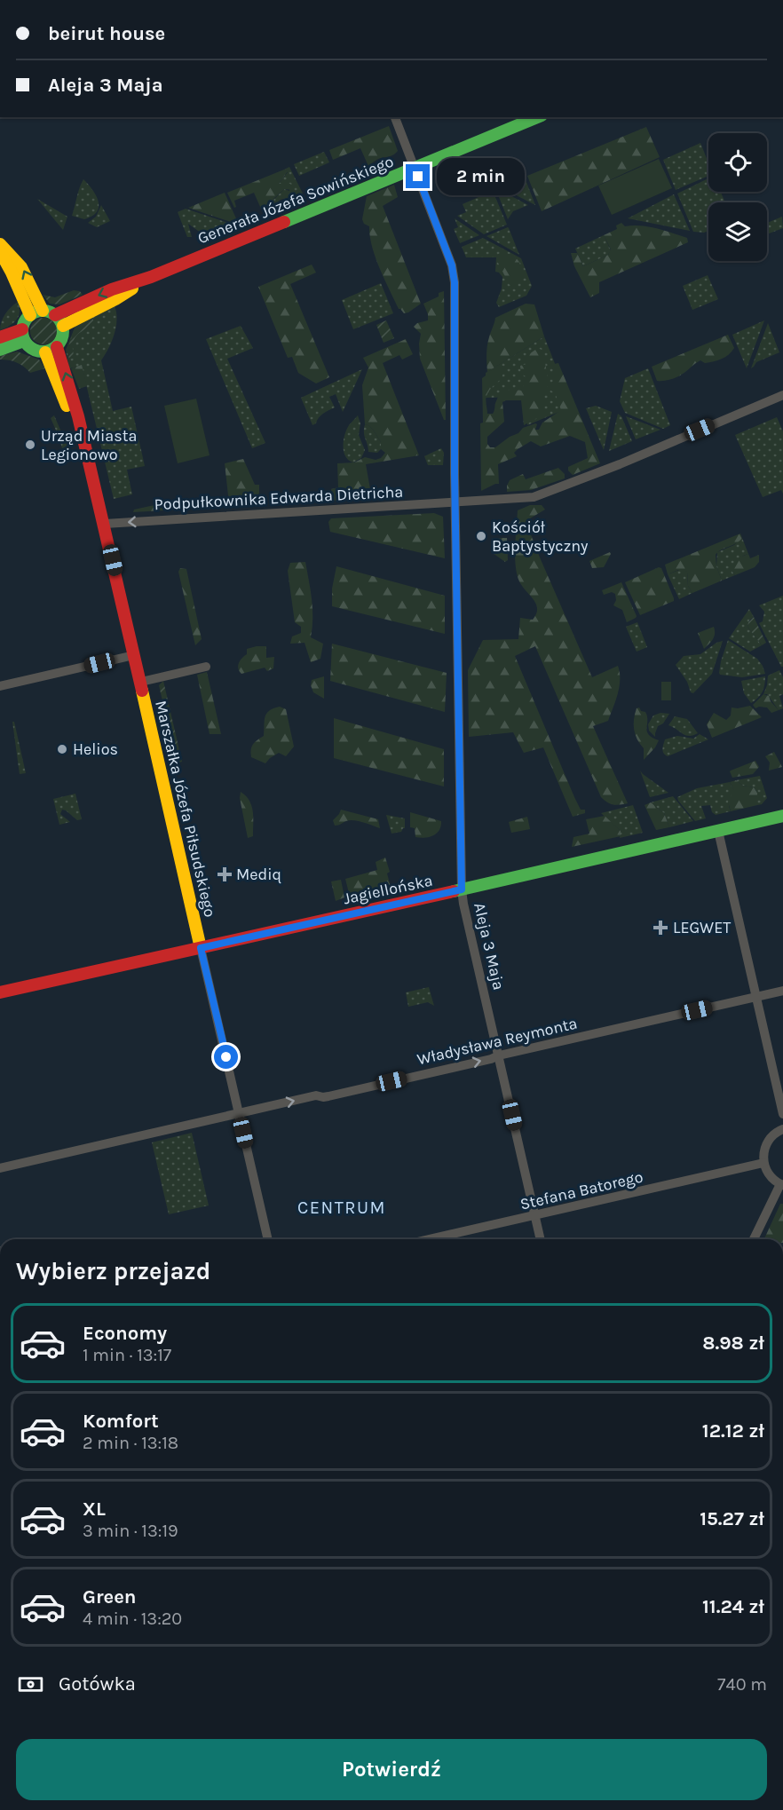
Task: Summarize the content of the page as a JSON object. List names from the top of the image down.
{
  "streets": {
    "street": [
      "Generała Józefa Sowińskiego",
      "Podpułkownika Edwarda Dietricha",
      "Marszałka Józefa Piłsudskiego",
      "Jagiellońska",
      "Aleja 3 Maja",
      "Władysława Reymonta",
      "Stefana Batorego"
    ]
  },
  "crossings": [
    ["Generała Józefa Sowińskiego", "Marszałka Józefa Piłsudskiego"],
    ["Generała Józefa Sowińskiego", "Aleja 3 Maja"],
    ["Podpułkownika Edwarda Dietricha", "Marszałka Józefa Piłsudskiego"],
    ["Podpułkownika Edwarda Dietricha", "Aleja 3 Maja"],
    ["Marszałka Józefa Piłsudskiego", "Jagiellońska"],
    ["Marszałka Józefa Piłsudskiego", "Władysława Reymonta"],
    ["Jagiellońska", "Aleja 3 Maja"],
    ["Aleja 3 Maja", "Władysława Reymonta"],
    ["Aleja 3 Maja", "Stefana Batorego"]
  ],
  "one_way": ["Podpułkownika Edwarda Dietricha"],
  "districts": ["CENTRUM"],
  "places": {
    "other": ["Urząd Miasta Legionowo", "Kościół Baptystyczny", "Helios"],
    "health": ["Mediq", "LEGWET"]
  },
  "page": {
    "banner": ["beirut house", "Aleja 3 Maja"],
    "bubble": "2 min",
    "heading": "Wybierz przejazd",
    "list": [
      {
        "name": "Economy",
        "note": "1 min · 13:17",
        "value": "8.98 zł"
      },
      {
        "name": "Komfort",
        "note": "2 min · 13:18",
        "value": "12.12 zł"
      },
      {
        "name": "XL",
        "note": "3 min · 13:19",
        "value": "15.27 zł"
      },
      {
        "name": "Green",
        "note": "4 min · 13:20",
        "value": "11.24 zł"
      }
    ],
    "pay": ["Gotówka", "740 m"],
    "buttons": "Potwierdź"
  }
}
